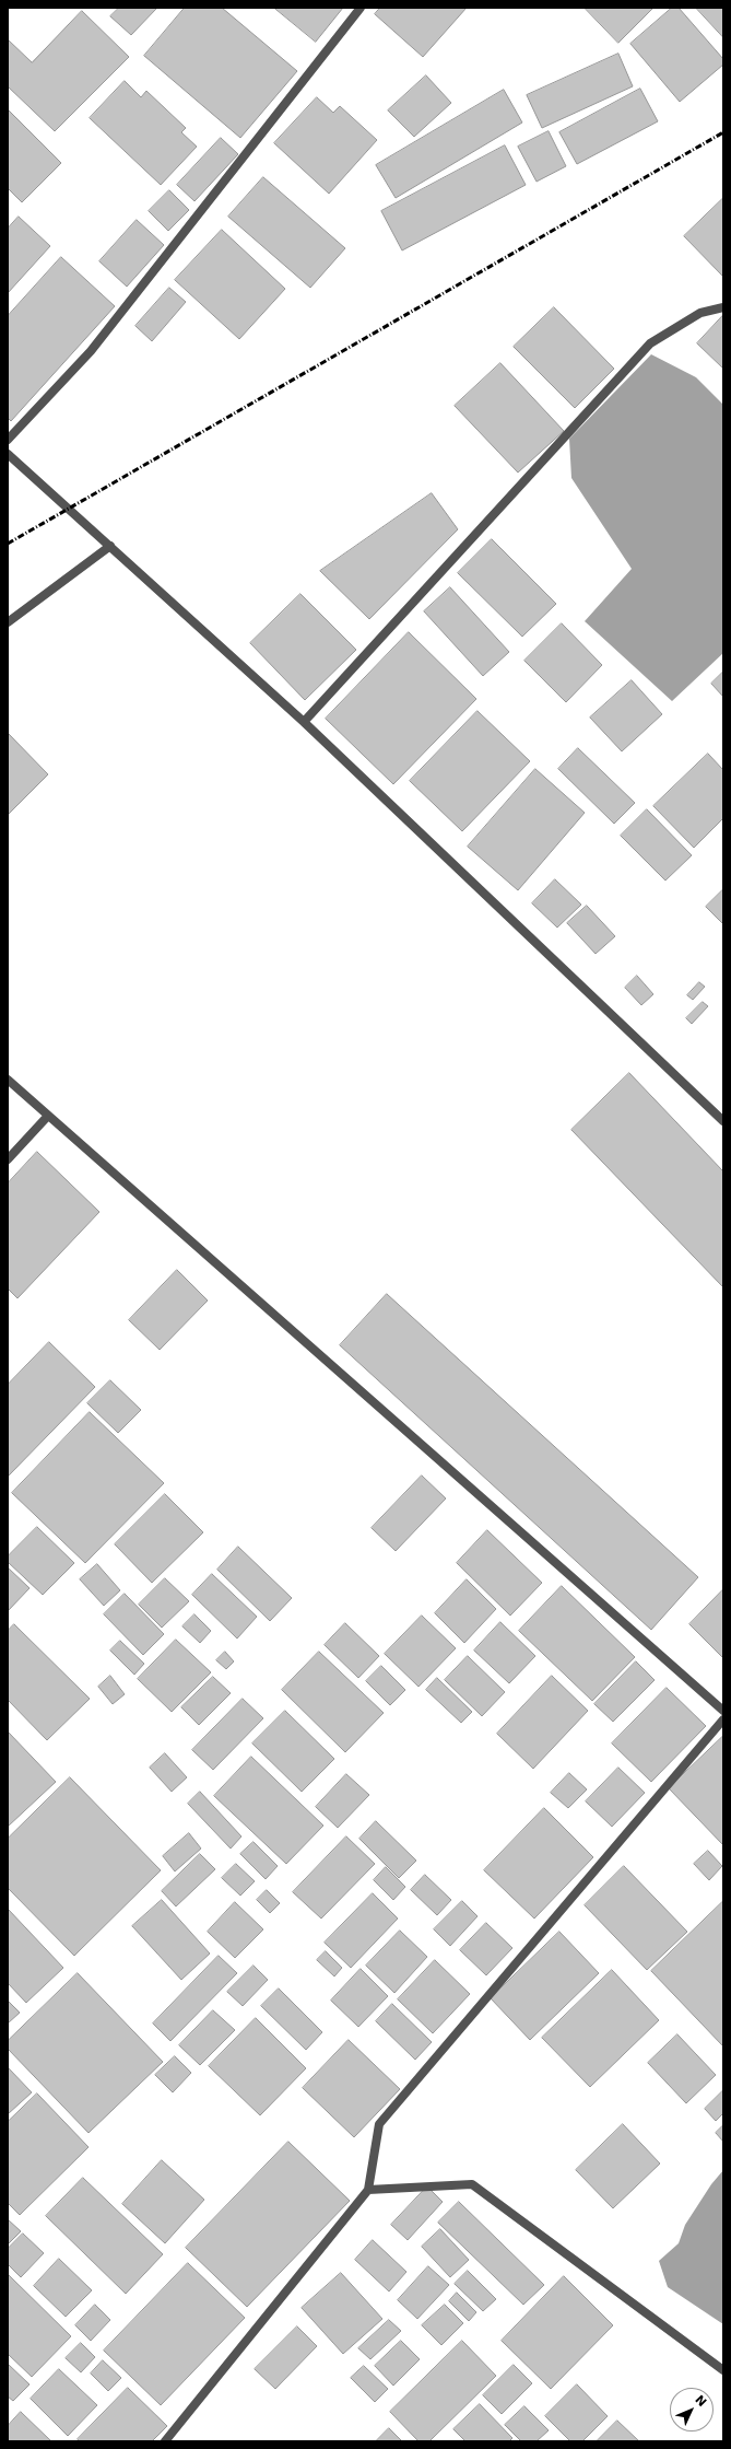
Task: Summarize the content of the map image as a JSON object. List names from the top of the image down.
{
  "north": "top right"
}
